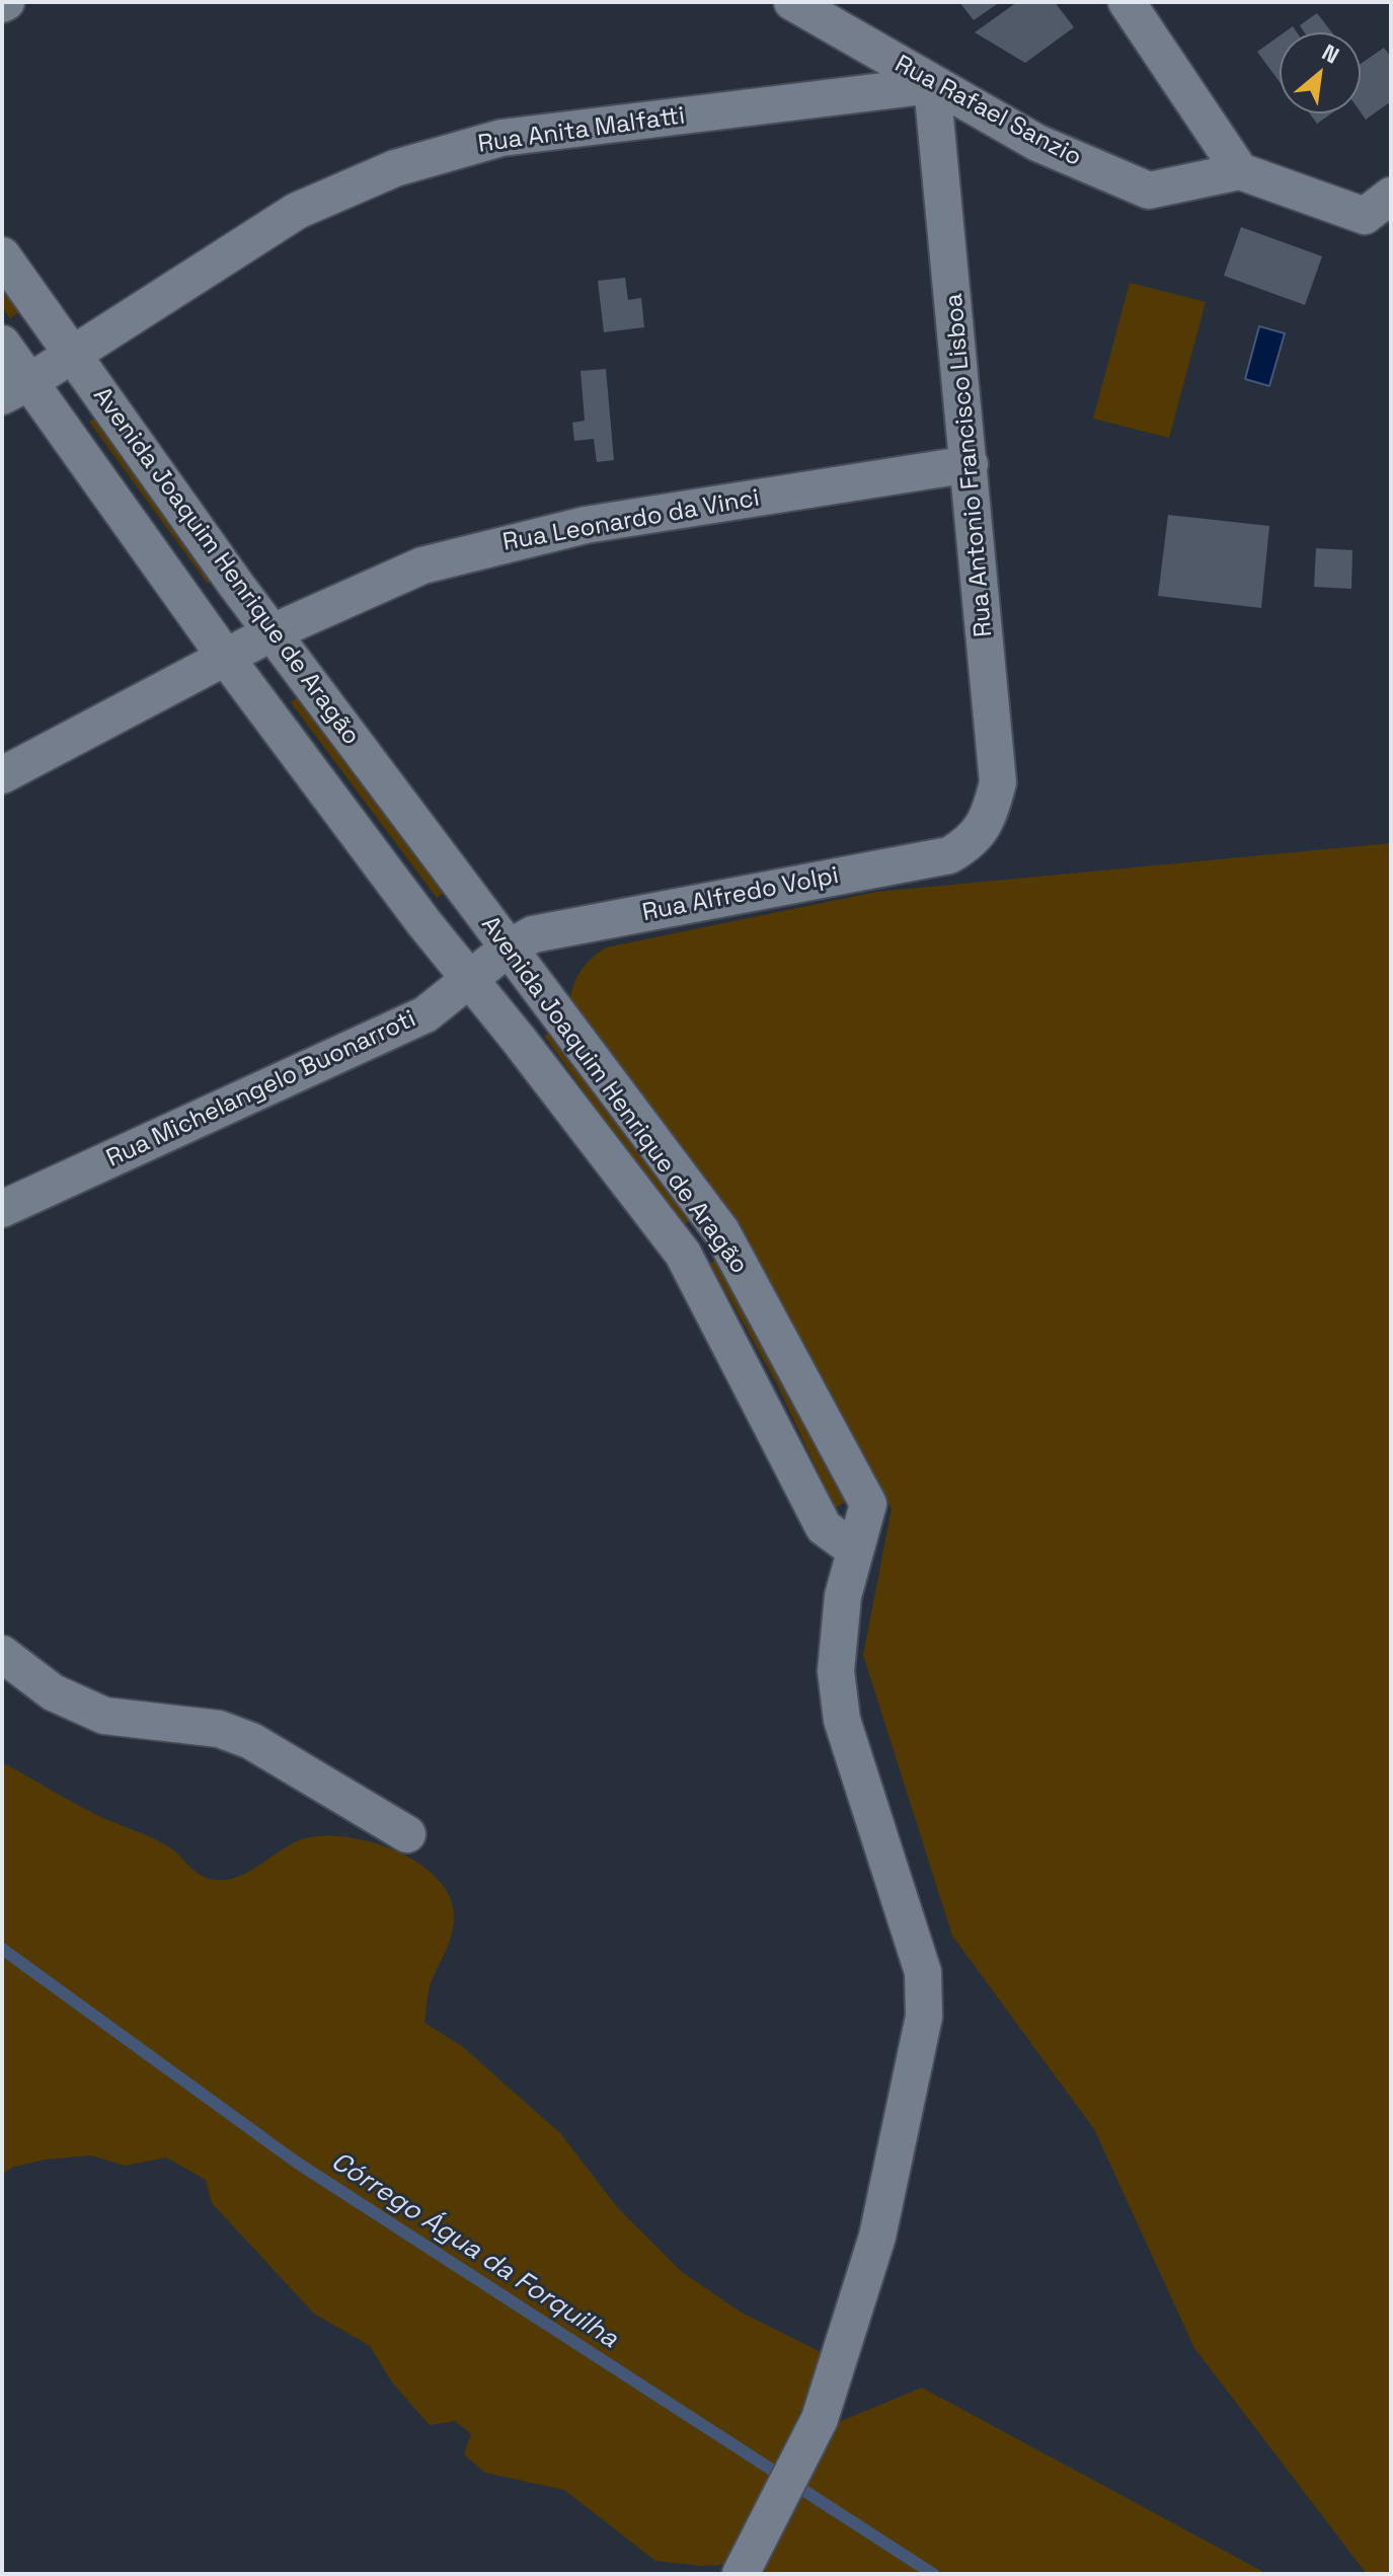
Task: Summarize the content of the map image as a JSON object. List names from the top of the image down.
{
  "streets": {
    "street": [
      "Rua Rafael Sanzio",
      "Rua Anita Malfatti",
      "Rua Antonio Francisco Lisboa",
      "Rua Leonardo da Vinci",
      "Avenida Joaquim Henrique de Aragão",
      "Rua Alfredo Volpi",
      "Rua Michelangelo Buonarroti"
    ]
  },
  "crossings": [
    ["Rua Rafael Sanzio", "Rua Anita Malfatti"],
    ["Rua Rafael Sanzio", "Rua Antonio Francisco Lisboa"],
    ["Rua Anita Malfatti", "Rua Antonio Francisco Lisboa"],
    ["Rua Anita Malfatti", "Avenida Joaquim Henrique de Aragão"],
    ["Rua Antonio Francisco Lisboa", "Rua Leonardo da Vinci"],
    ["Rua Antonio Francisco Lisboa", "Rua Alfredo Volpi"],
    ["Rua Leonardo da Vinci", "Avenida Joaquim Henrique de Aragão"],
    ["Avenida Joaquim Henrique de Aragão", "Rua Alfredo Volpi"],
    ["Avenida Joaquim Henrique de Aragão", "Rua Michelangelo Buonarroti"],
    ["Rua Alfredo Volpi", "Rua Michelangelo Buonarroti"]
  ],
  "water": ["Córrego Água da Forquilha"],
  "north": "top right"
}
